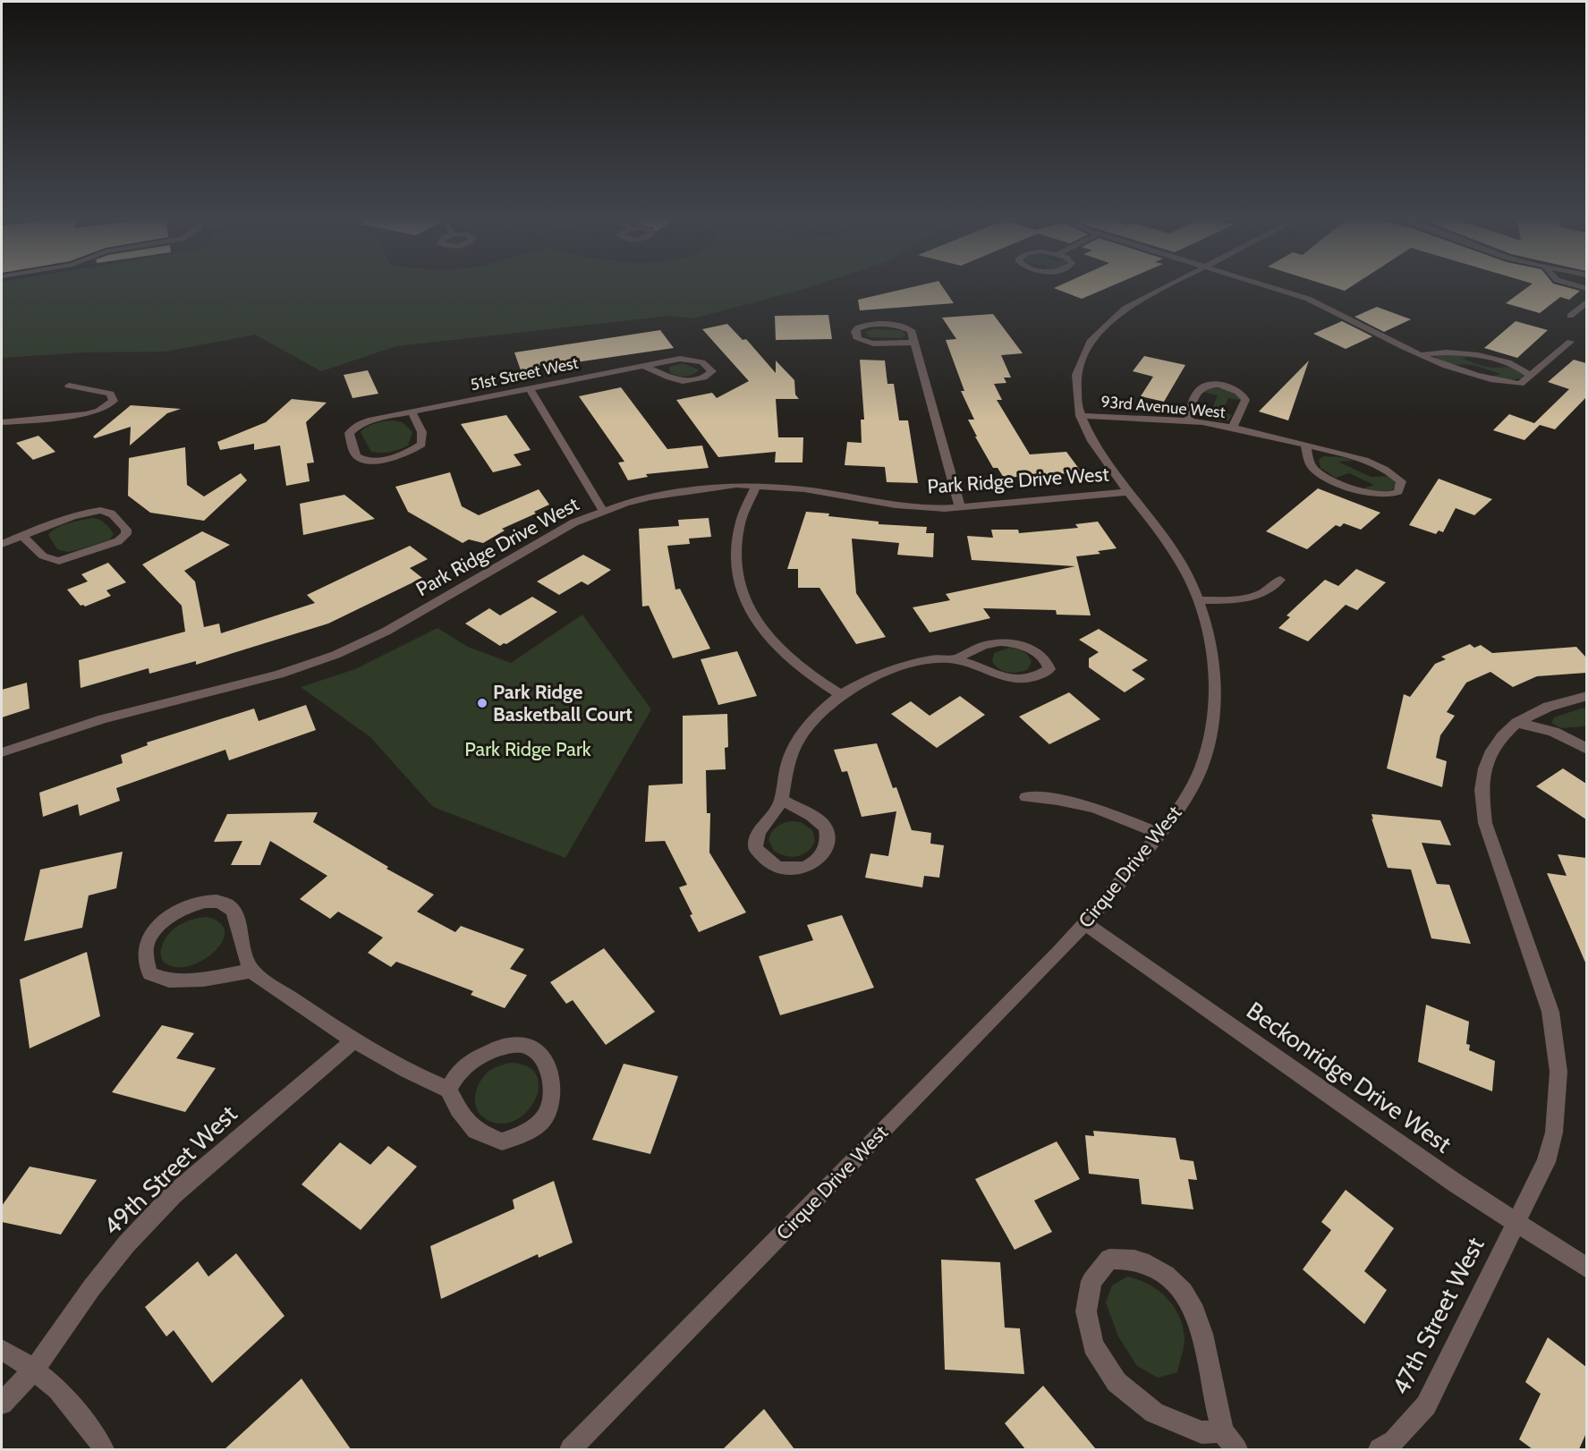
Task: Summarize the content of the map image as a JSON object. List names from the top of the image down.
{
  "streets": {
    "street": [
      "51st Street West",
      "93rd Avenue West",
      "Park Ridge Drive West",
      "Cirque Drive West",
      "Beckonridge Drive West",
      "49th Street West",
      "47th Street West"
    ]
  },
  "crossings": [
    ["93rd Avenue West", "Cirque Drive West"],
    ["Park Ridge Drive West", "Cirque Drive West"],
    ["Cirque Drive West", "Beckonridge Drive West"],
    ["Beckonridge Drive West", "47th Street West"]
  ],
  "parks": ["Park Ridge Park"],
  "places": ["Park Ridge Basketball Court"]
}
